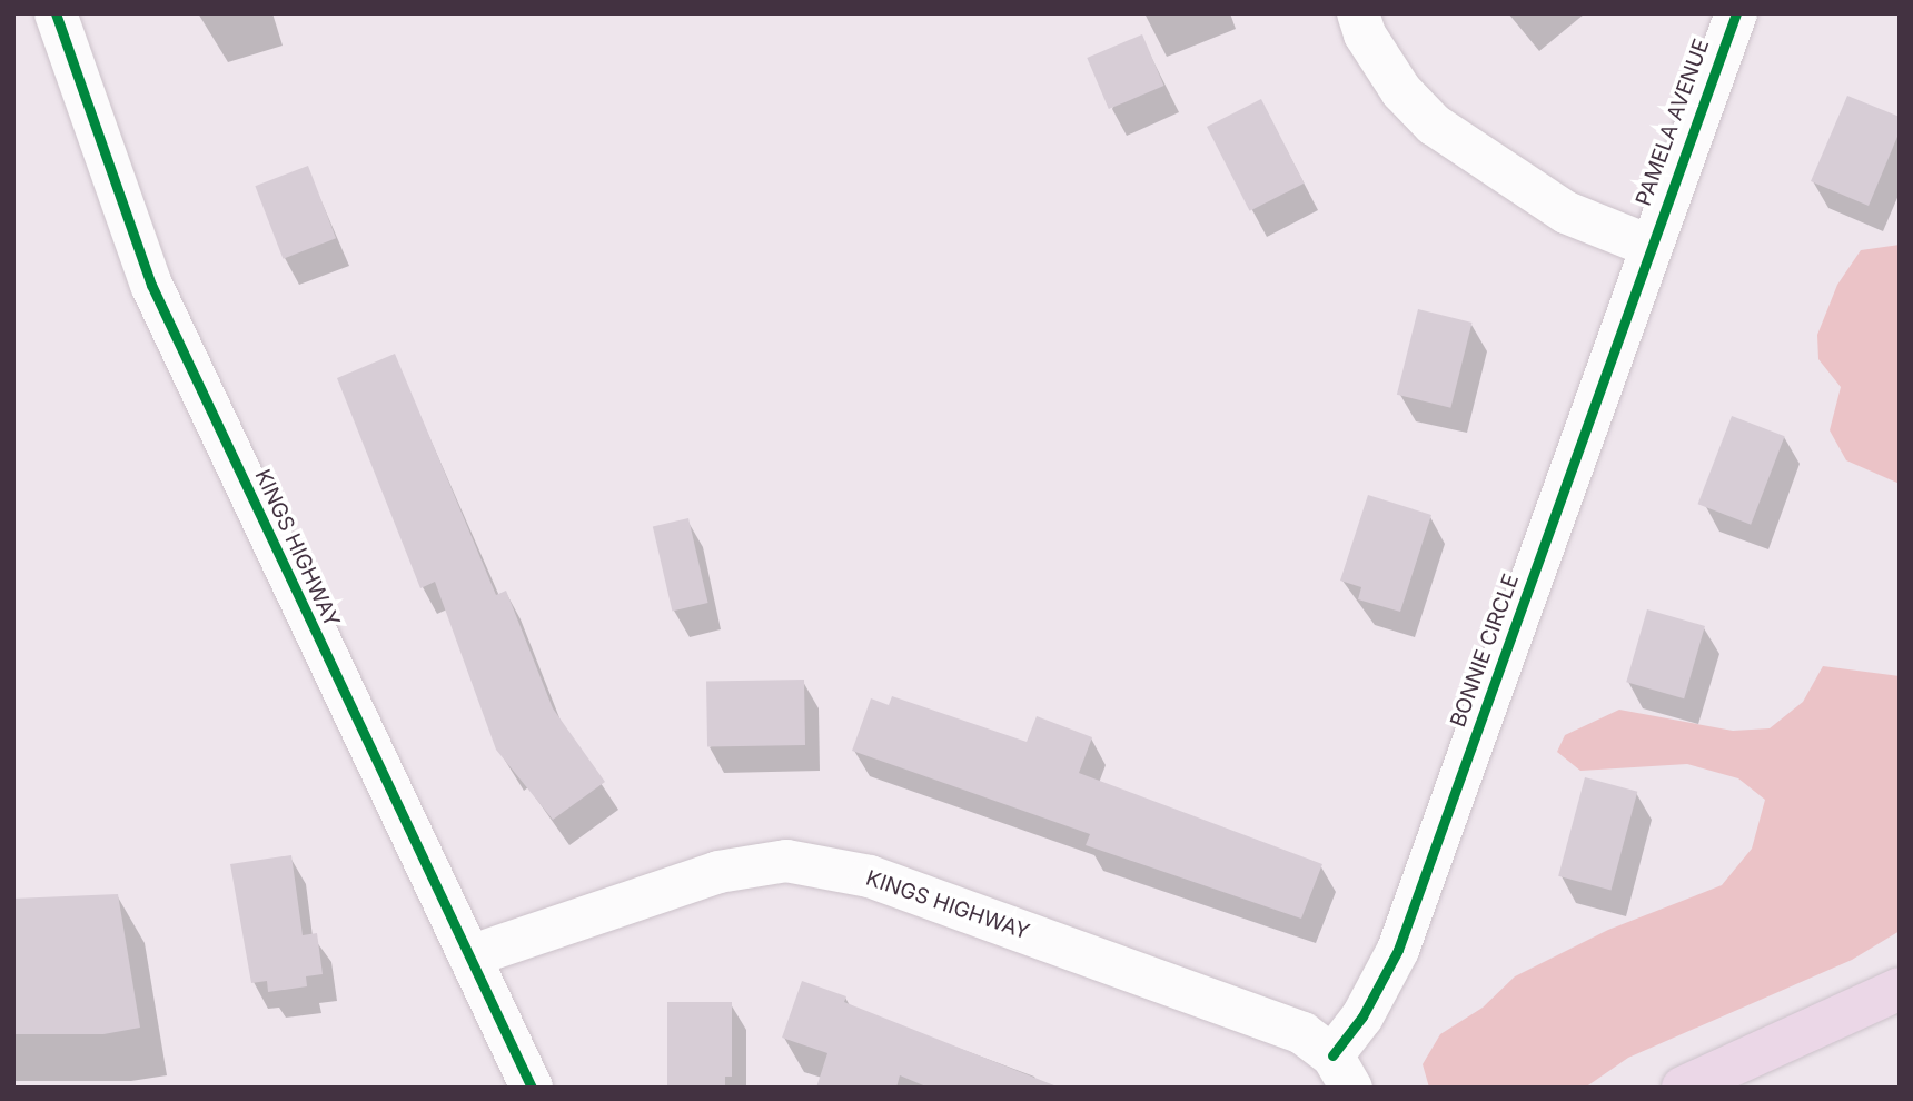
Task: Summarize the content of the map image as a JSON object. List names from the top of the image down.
{
  "streets": {
    "street": ["PAMELA AVENUE", "KINGS HIGHWAY", "BONNIE CIRCLE"]
  },
  "crossings": [
    ["PAMELA AVENUE", "BONNIE CIRCLE"],
    ["KINGS HIGHWAY", "BONNIE CIRCLE"]
  ]
}
